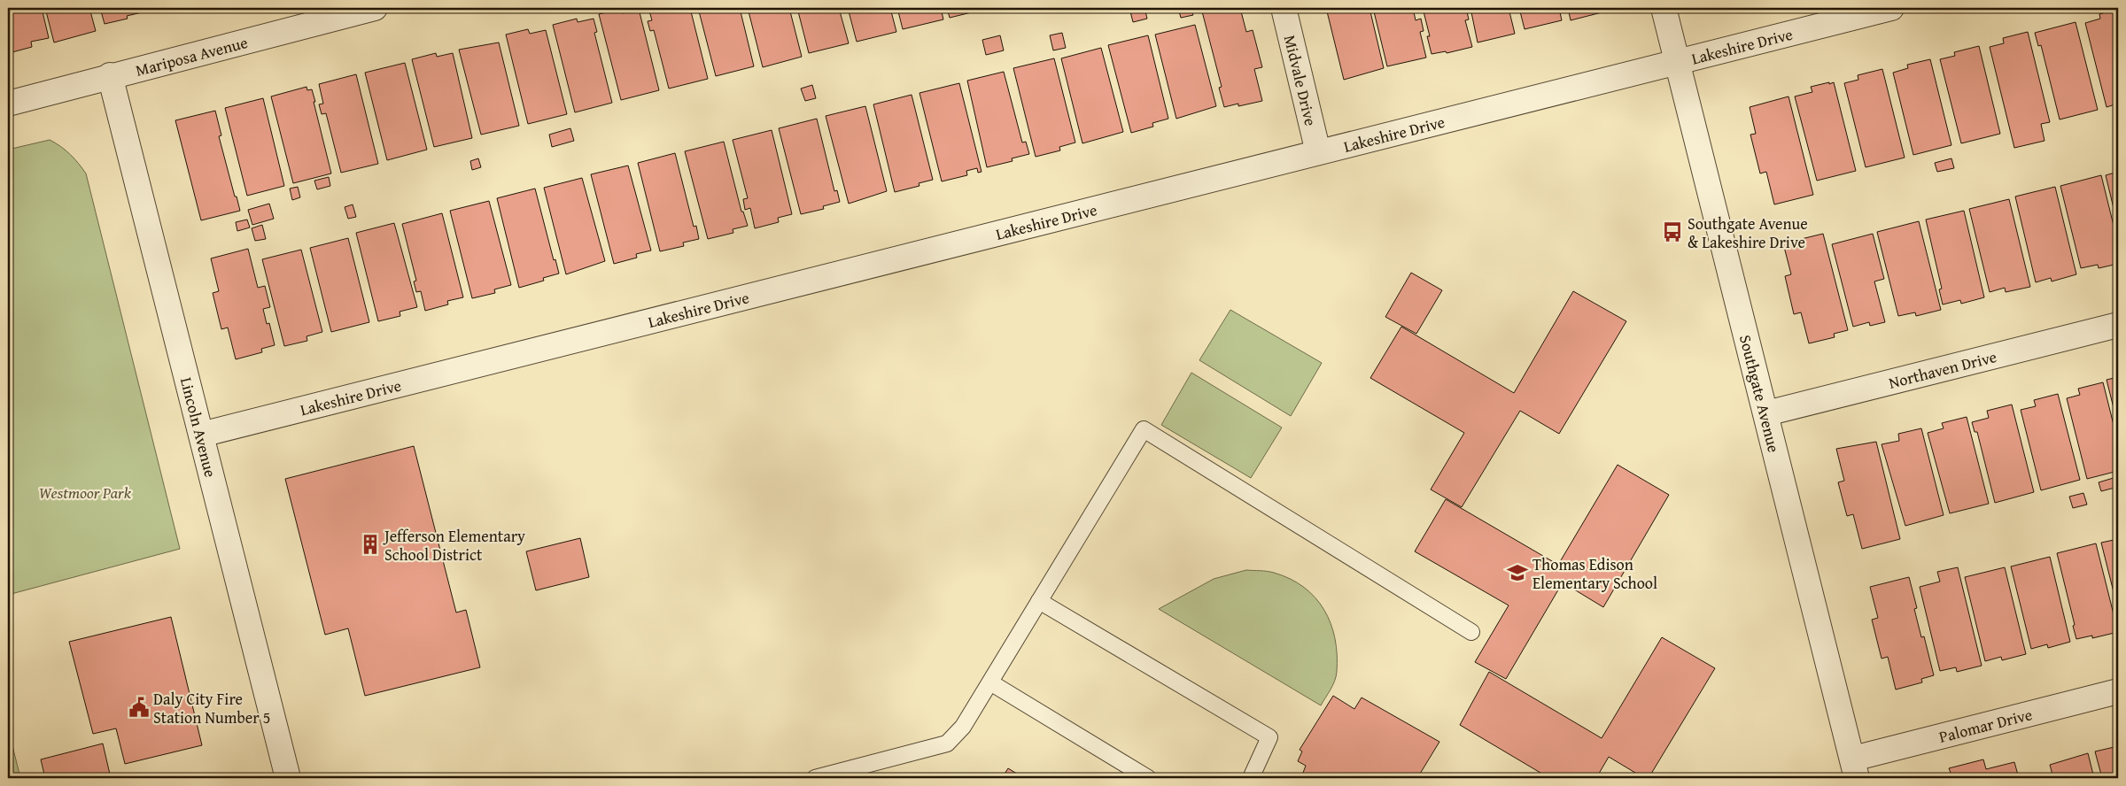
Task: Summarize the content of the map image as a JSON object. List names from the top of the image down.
{
  "streets": {
    "street": [
      "Lakeshire Drive",
      "Mariposa Avenue",
      "Midvale Drive",
      "Northaven Drive",
      "Southgate Avenue",
      "Lincoln Avenue",
      "Palomar Drive"
    ]
  },
  "crossings": [
    ["Lakeshire Drive", "Midvale Drive"],
    ["Lakeshire Drive", "Southgate Avenue"],
    ["Lakeshire Drive", "Lincoln Avenue"],
    ["Mariposa Avenue", "Lincoln Avenue"],
    ["Northaven Drive", "Southgate Avenue"],
    ["Southgate Avenue", "Palomar Drive"]
  ],
  "parks": ["Westmoor Park"],
  "places": {
    "bus stop": ["Southgate Avenue & Lakeshire Drive"],
    "building": ["Jefferson Elementary School District"],
    "school or university": ["Thomas Edison Elementary School"],
    "public building": ["Daly City Fire Station Number 5"]
  }
}
